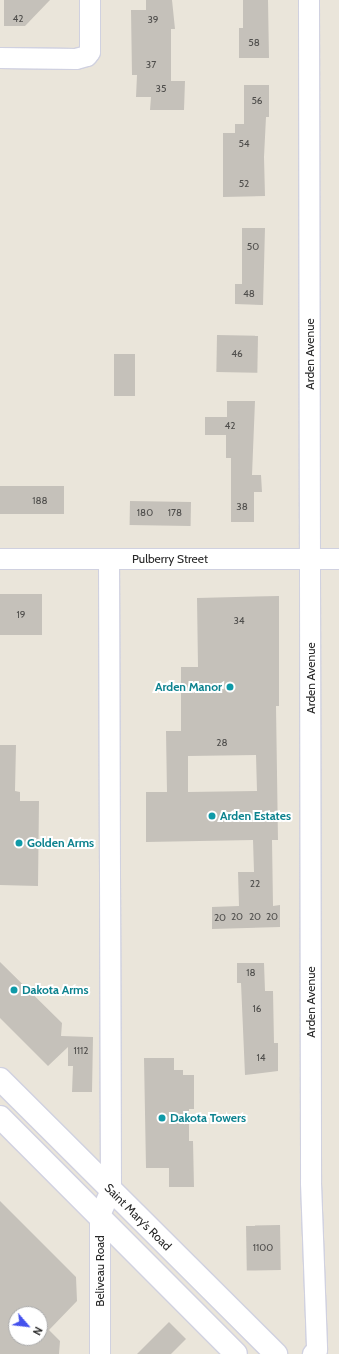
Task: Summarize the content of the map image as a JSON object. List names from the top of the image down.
{
  "streets": {
    "main road": ["Saint Mary’s Road"],
    "street": ["Arden Avenue", "Pulberry Street", "Beliveau Road"]
  },
  "crossings": [
    ["Arden Avenue", "Pulberry Street"],
    ["Saint Mary’s Road", "Beliveau Road"]
  ],
  "places": [
    "Arden Manor",
    "Arden Estates",
    "Golden Arms",
    "Dakota Arms",
    "Dakota Towers"
  ],
  "house_numbers": [
    "42",
    "39",
    "58",
    "37",
    "35",
    "56",
    "54",
    "52",
    "50",
    "48",
    "46",
    "42",
    "188",
    "38",
    "180",
    "178",
    "19",
    "34",
    "28",
    "22",
    "20",
    "20",
    "20",
    "20",
    "18",
    "16",
    "1112",
    "14",
    "1100"
  ],
  "north": "bottom right"
}
